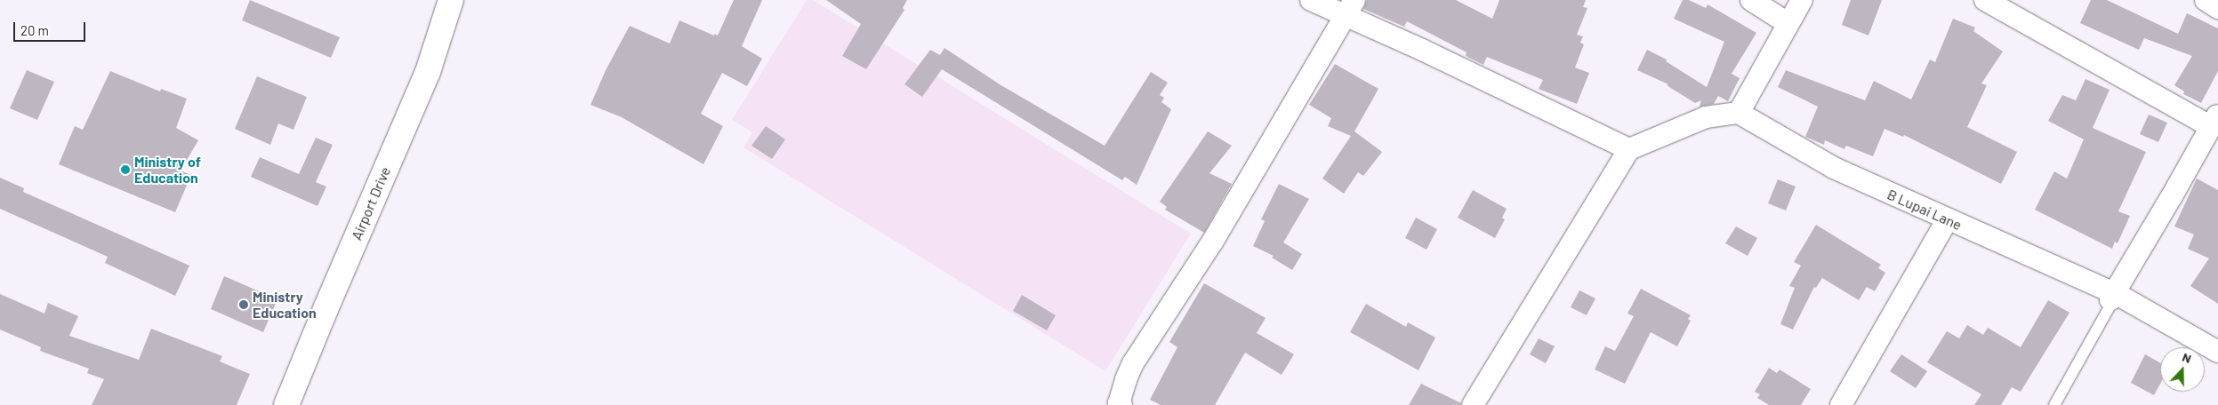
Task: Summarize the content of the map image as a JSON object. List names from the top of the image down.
{
  "streets": {
    "main road": ["Airport Drive"],
    "street": ["B Lupai Lane"]
  },
  "places": ["Ministry of Education", "Ministry Education"],
  "scale_bar": "20 m",
  "north": "top"
}
